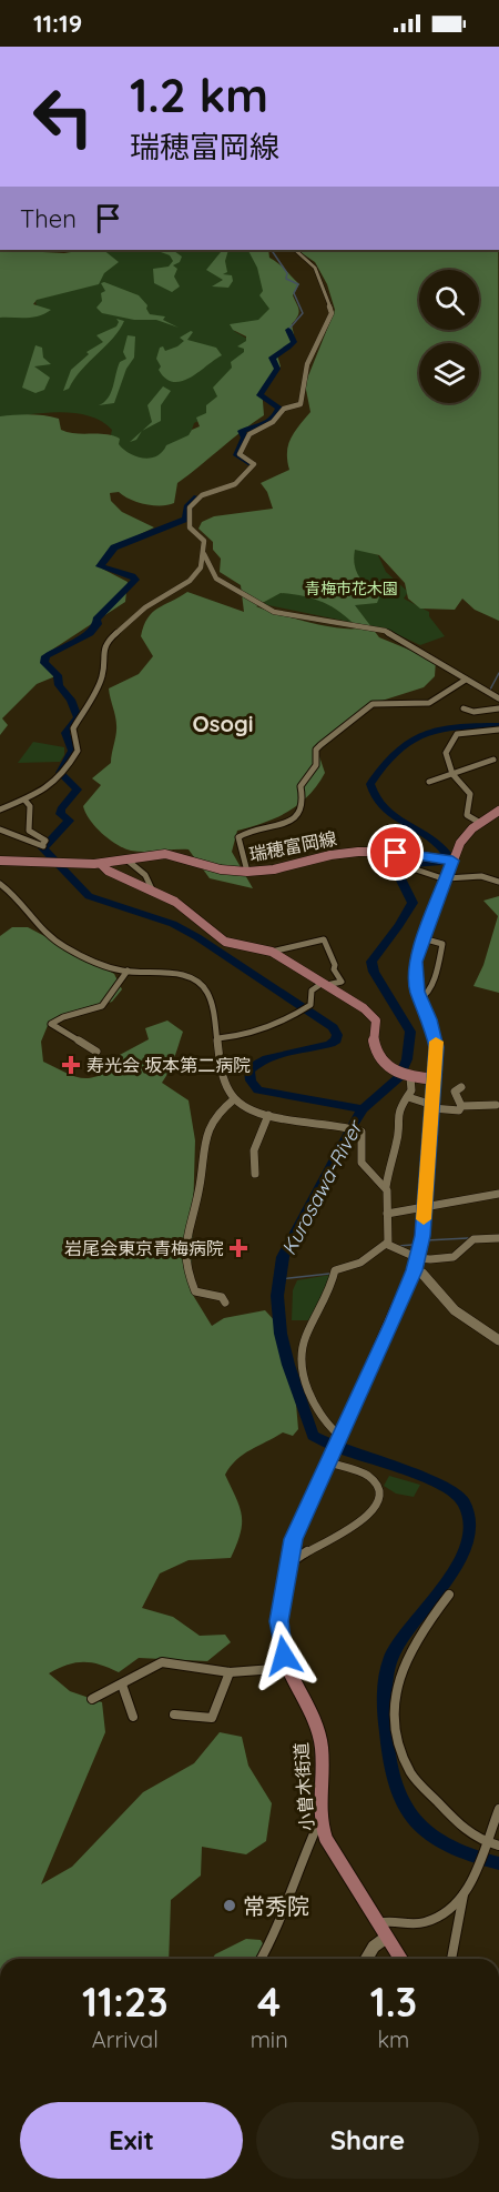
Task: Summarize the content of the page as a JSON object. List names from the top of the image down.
{
  "streets": {
    "main road": ["瑞穂富岡線", "小曽木街道"]
  },
  "crossings": [
    ["瑞穂富岡線", "小曽木街道"]
  ],
  "districts": ["Osogi"],
  "water": ["Kurosawa-River"],
  "parks": ["青梅市花木園"],
  "places": {
    "health": ["寿光会 坂本第二病院", "岩尾会東京青梅病院"],
    "other": ["常秀院"]
  },
  "page": {
    "status": "11:19",
    "turn": ["1.2 km", "瑞穂富岡線"],
    "then": "Then",
    "eta": [
      "11:23",
      "Arrival",
      "4",
      "min",
      "1.3",
      "km"
    ],
    "buttons": ["Exit", "Share"]
  }
}
